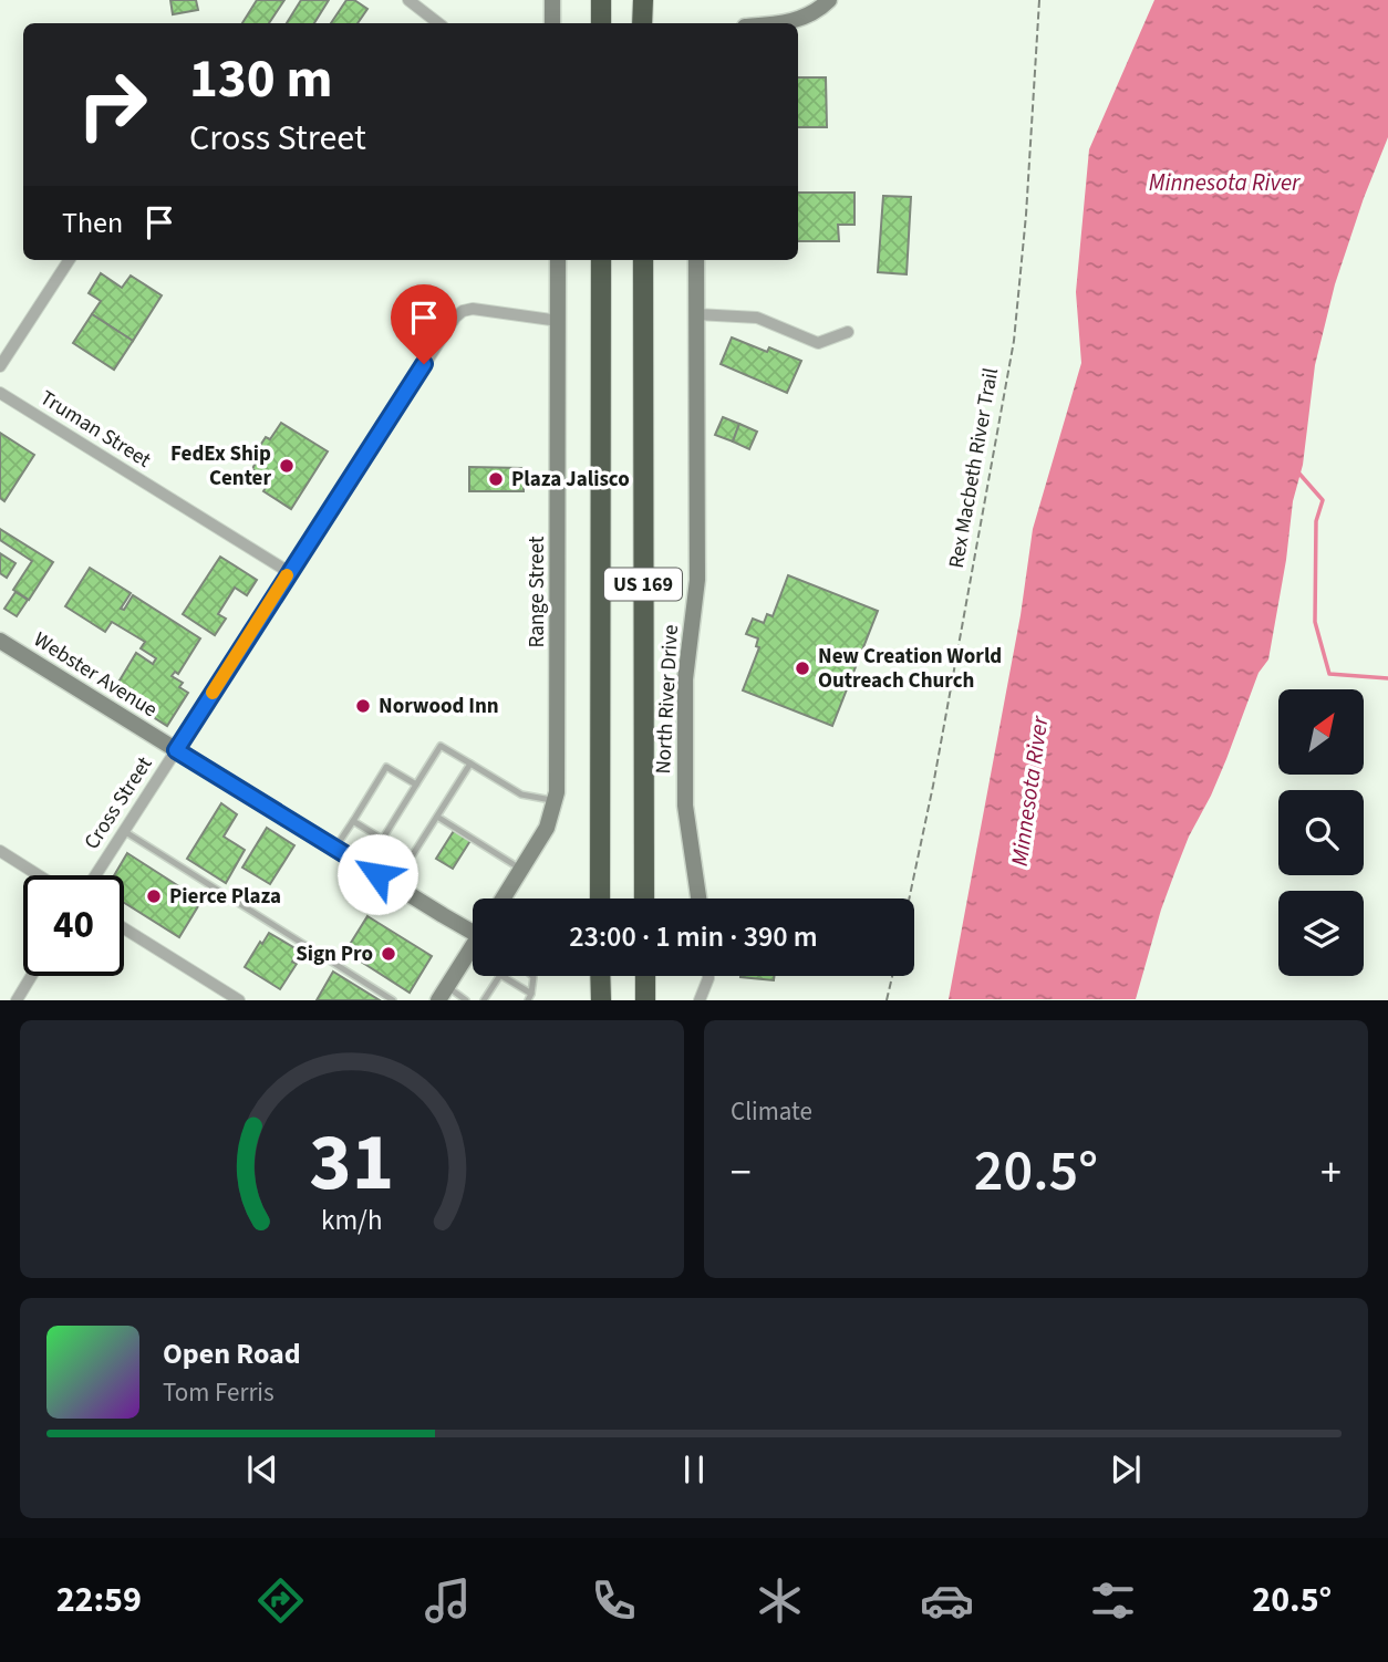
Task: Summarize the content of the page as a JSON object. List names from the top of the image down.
{
  "streets": {
    "highway": ["US 169"],
    "street": [
      "Truman Street",
      "Range Street",
      "Webster Avenue",
      "North River Drive",
      "Cross Street"
    ],
    "path": ["Rex Macbeth River Trail"]
  },
  "crossings": [
    ["Truman Street", "Cross Street"],
    ["Range Street", "Cross Street"],
    ["Webster Avenue", "Cross Street"]
  ],
  "water": ["Minnesota River"],
  "places": [
    "FedEx Ship Center",
    "Plaza Jalisco",
    "New Creation World Outreach Church",
    "Norwood Inn",
    "Pierce Plaza",
    "Sign Pro"
  ],
  "north": "top right",
  "page": {
    "turn": ["130 m", "Cross Street"],
    "then": "Then",
    "limit": "40",
    "trip": "23:00 · 1 min · 390 m",
    "tile": "Climate",
    "heat": ["−", "20.5°", "+"],
    "song": ["Open Road", "Tom Ferris"],
    "tabs": ["22:59", "20.5°"],
    "gauge": ["31", "km/h"]
  }
}
